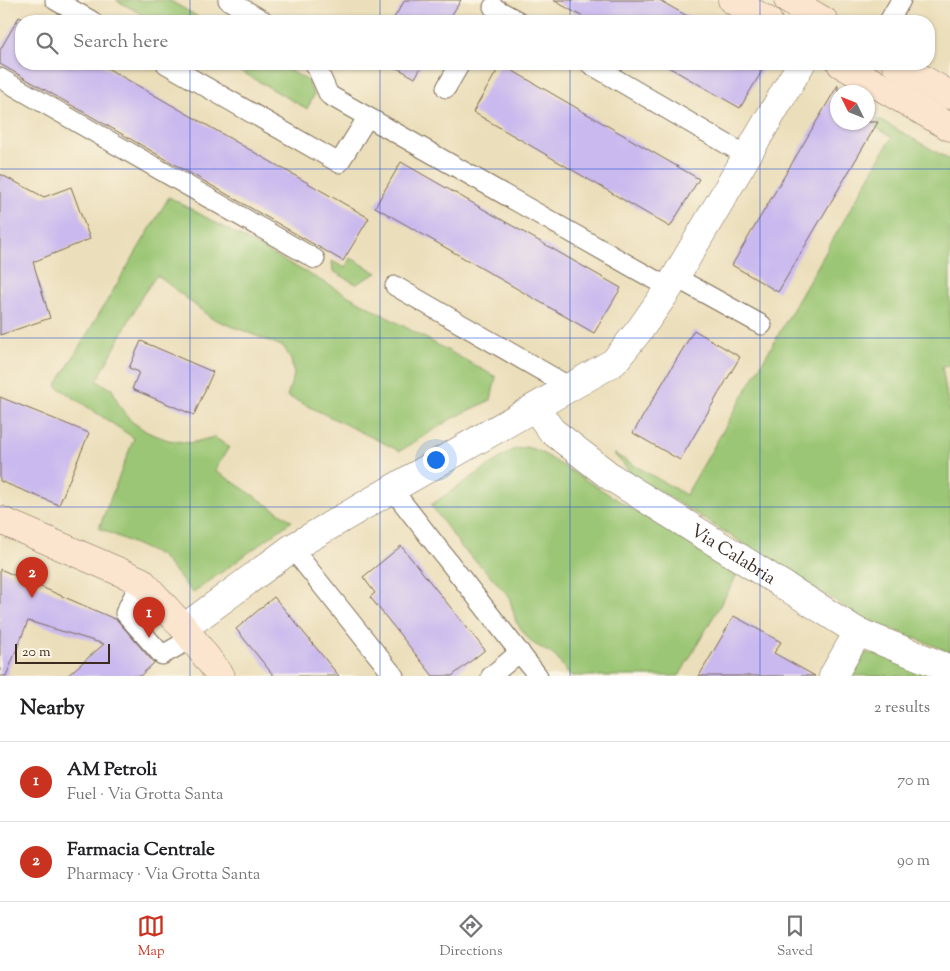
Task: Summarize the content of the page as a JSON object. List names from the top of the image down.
{
  "streets": {
    "street": ["Via Calabria"]
  },
  "scale_bar": "20 m",
  "north": "top left",
  "page": {
    "search": "Search here",
    "pins": ["2", "1"],
    "scale": "20 m",
    "heading": ["Nearby", "2 results"],
    "list": [
      {
        "mark": "1",
        "name": "AM Petroli",
        "note": "Fuel · Via Grotta Santa",
        "value": "70 m"
      },
      {
        "mark": "2",
        "name": "Farmacia Centrale",
        "note": "Pharmacy · Via Grotta Santa",
        "value": "90 m"
      }
    ],
    "nav": ["Map", "Directions", "Saved"]
  }
}
